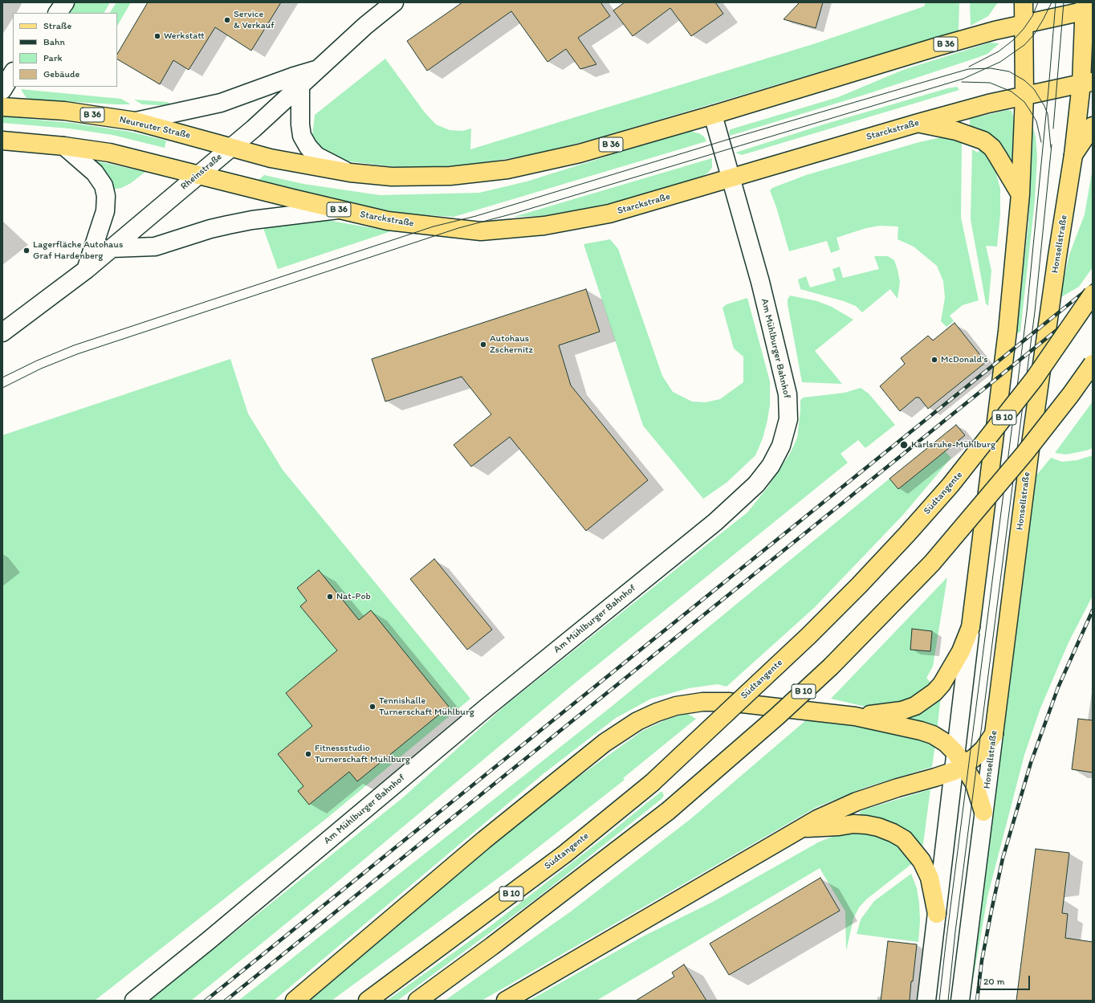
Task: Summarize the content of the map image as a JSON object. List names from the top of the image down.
{
  "streets": {
    "main road": [
      "B 36",
      "Neureuter Straße",
      "Starckstraße",
      "Honsellstraße",
      "B 10",
      "Südtangente"
    ],
    "street": ["Rheinstraße", "Am Mühlburger Bahnhof"]
  },
  "crossings": [
    ["B 36", "Neureuter Straße"],
    ["B 36", "Honsellstraße"],
    ["B 36", "Am Mühlburger Bahnhof"],
    ["Neureuter Straße", "Rheinstraße"],
    ["Starckstraße", "Rheinstraße"],
    ["Starckstraße", "Honsellstraße"],
    ["Starckstraße", "Am Mühlburger Bahnhof"]
  ],
  "places": [
    "Service & Verkauf",
    "Werkstatt",
    "Lagerfläche Autohaus Graf Hardenberg",
    "Autohaus Zschernitz",
    "McDonald's",
    "Karlsruhe-Mühlburg",
    "Nat-Pob",
    "Tennishalle Turnerschaft Mühlburg",
    "Fitnessstudio Turnerschaft Mühlburg"
  ],
  "legend": [
    "Straße",
    "Bahn",
    "Park",
    "Gebäude"
  ],
  "scale_bar": "20 m"
}
